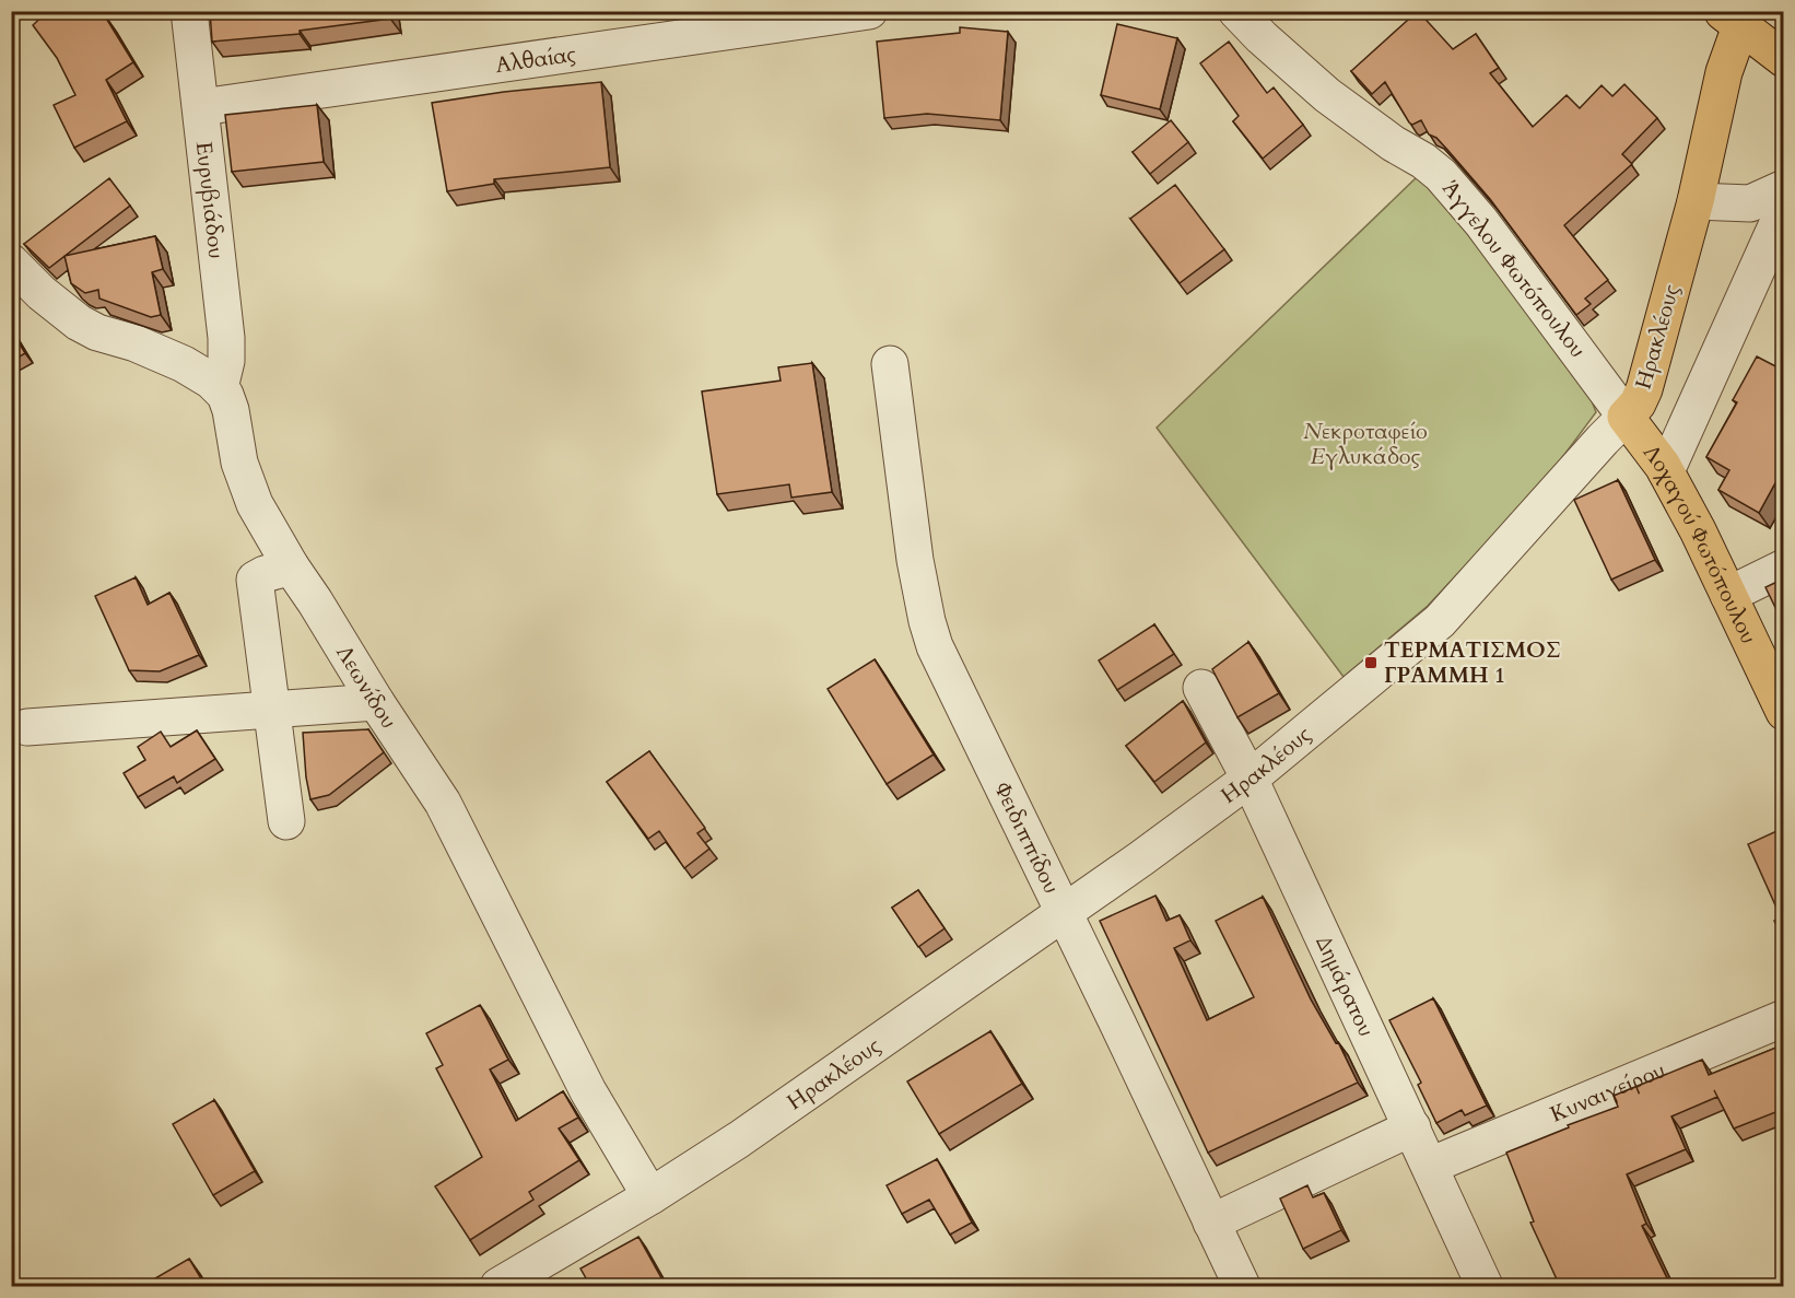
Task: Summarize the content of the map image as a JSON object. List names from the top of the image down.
{
  "streets": {
    "main road": ["Ηρακλέους", "Λοχαγού Φωτόπουλου"],
    "street": [
      "Αλθαίας",
      "Ευρυβιάδου",
      "Άγγελου Φωτόπουλου",
      "Λεωνίδου",
      "Φειδιππίδου",
      "Δημάρατου",
      "Κυναιγείρου"
    ]
  },
  "crossings": [
    ["Αλθαίας", "Ευρυβιάδου"],
    ["Ευρυβιάδου", "Λεωνίδου"],
    ["Άγγελου Φωτόπουλου", "Ηρακλέους"],
    ["Άγγελου Φωτόπουλου", "Λοχαγού Φωτόπουλου"],
    ["Ηρακλέους", "Λοχαγού Φωτόπουλου"],
    ["Ηρακλέους", "Λεωνίδου"],
    ["Ηρακλέους", "Φειδιππίδου"],
    ["Ηρακλέους", "Δημάρατου"],
    ["Δημάρατου", "Κυναιγείρου"]
  ],
  "parks": ["Νεκροταφείο Εγλυκάδος"],
  "places": {
    "transit": ["ΤΕΡΜΑΤΙΣΜΟΣ ΓΡΑΜΜΗ 1"]
  }
}
